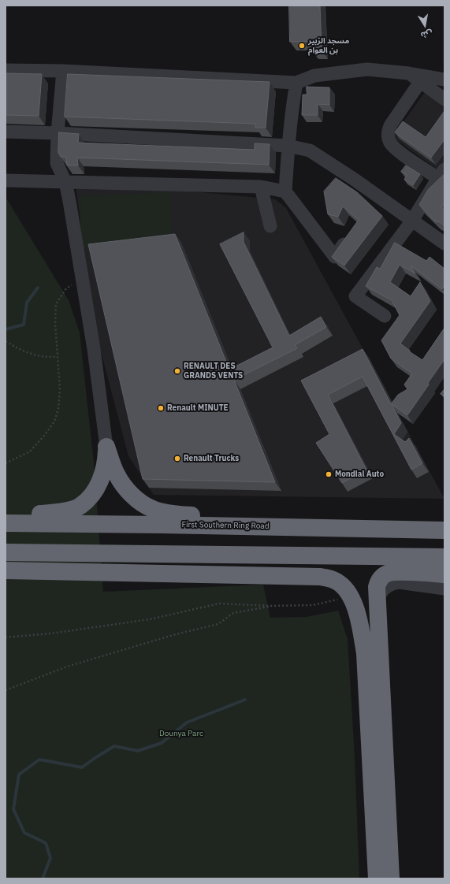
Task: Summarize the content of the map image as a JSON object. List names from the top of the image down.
{
  "streets": {
    "highway": ["First Southern Ring Road"]
  },
  "parks": ["Dounya Parc"],
  "places": [
    "مسجد الزبير بن العوام",
    "RENAULT DES GRANDS VENTS",
    "Renault MINUTE",
    "Renault Trucks",
    "Mondial Auto"
  ],
  "north": "bottom"
}
